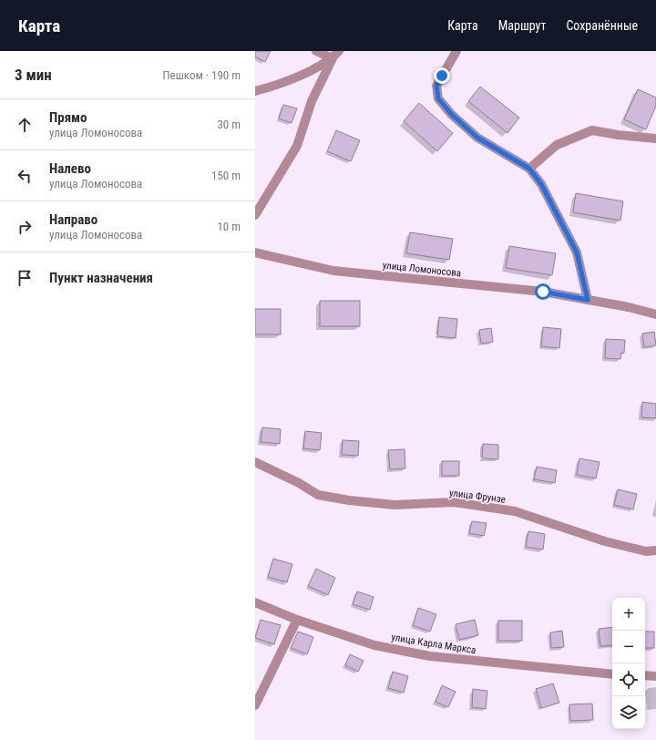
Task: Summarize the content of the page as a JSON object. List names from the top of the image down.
{
  "streets": {
    "street": ["улица Ломоносова", "улица Фрунзе", "улица Карла Маркса"]
  },
  "page": {
    "header": "Карта",
    "nav": ["Карта", "Маршрут", "Сохранённые"],
    "heading": ["3 мин", "Пешком · 190 m"],
    "list": [
      ["Прямо", "улица Ломоносова", "30 m"],
      ["Налево", "улица Ломоносова", "150 m"],
      ["Направо", "улица Ломоносова", "10 m"],
      "Пункт назначения"
    ],
    "map_buttons": ["+", "−"]
  }
}
